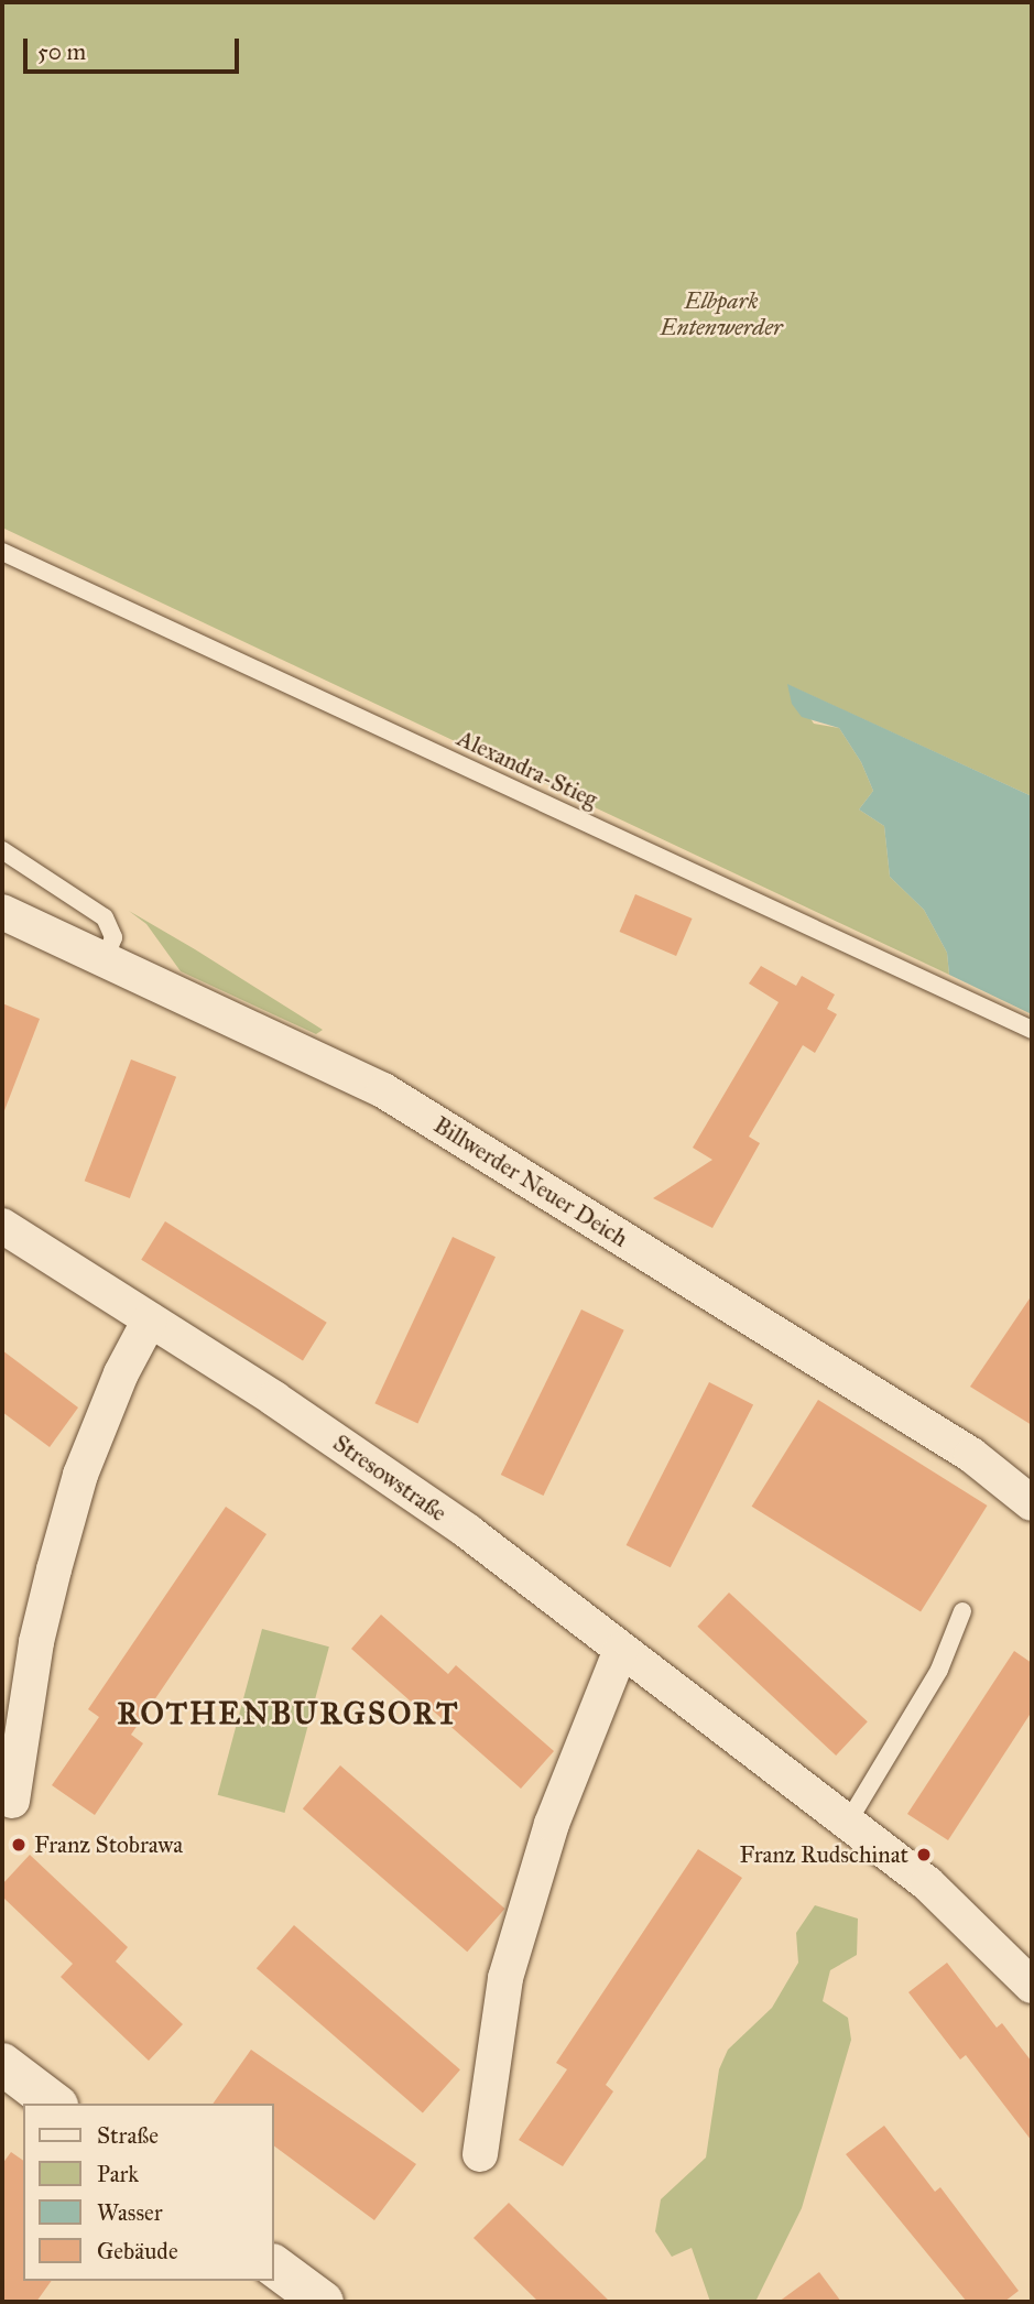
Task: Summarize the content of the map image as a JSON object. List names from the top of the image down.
{
  "streets": {
    "street": ["Billwerder Neuer Deich", "Stresowstraße"],
    "lane": ["Alexandra-Stieg"]
  },
  "districts": ["ROTHENBURGSORT"],
  "parks": ["Elbpark Entenwerder"],
  "places": ["Franz Stobrawa", "Franz Rudschinat"],
  "legend": [
    "Straße",
    "Park",
    "Wasser",
    "Gebäude"
  ],
  "scale_bar": "50 m"
}
